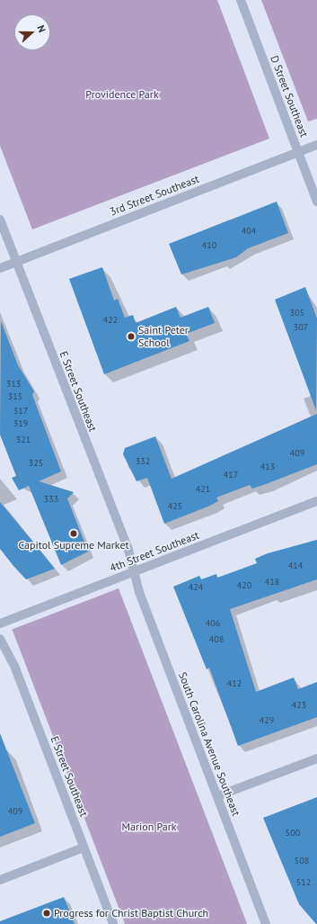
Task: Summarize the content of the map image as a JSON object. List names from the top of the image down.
{
  "streets": {
    "street": [
      "D Street Southeast",
      "3rd Street Southeast",
      "E Street Southeast",
      "4th Street Southeast",
      "South Carolina Avenue Southeast"
    ]
  },
  "crossings": [
    ["D Street Southeast", "3rd Street Southeast"],
    ["3rd Street Southeast", "E Street Southeast"],
    ["E Street Southeast", "4th Street Southeast"],
    ["E Street Southeast", "South Carolina Avenue Southeast"],
    ["4th Street Southeast", "South Carolina Avenue Southeast"]
  ],
  "parks": ["Providence Park", "Marion Park"],
  "places": ["Saint Peter School", "Capitol Supreme Market", "Progress for Christ Baptist Church"],
  "house_numbers": [
    "404",
    "410",
    "305",
    "422",
    "307",
    "313",
    "315",
    "317",
    "319",
    "321",
    "409",
    "332",
    "325",
    "413",
    "417",
    "421",
    "333",
    "425",
    "414",
    "418",
    "420",
    "424",
    "406",
    "408",
    "412",
    "423",
    "429",
    "409",
    "500",
    "508",
    "512"
  ],
  "north": "right"
}
